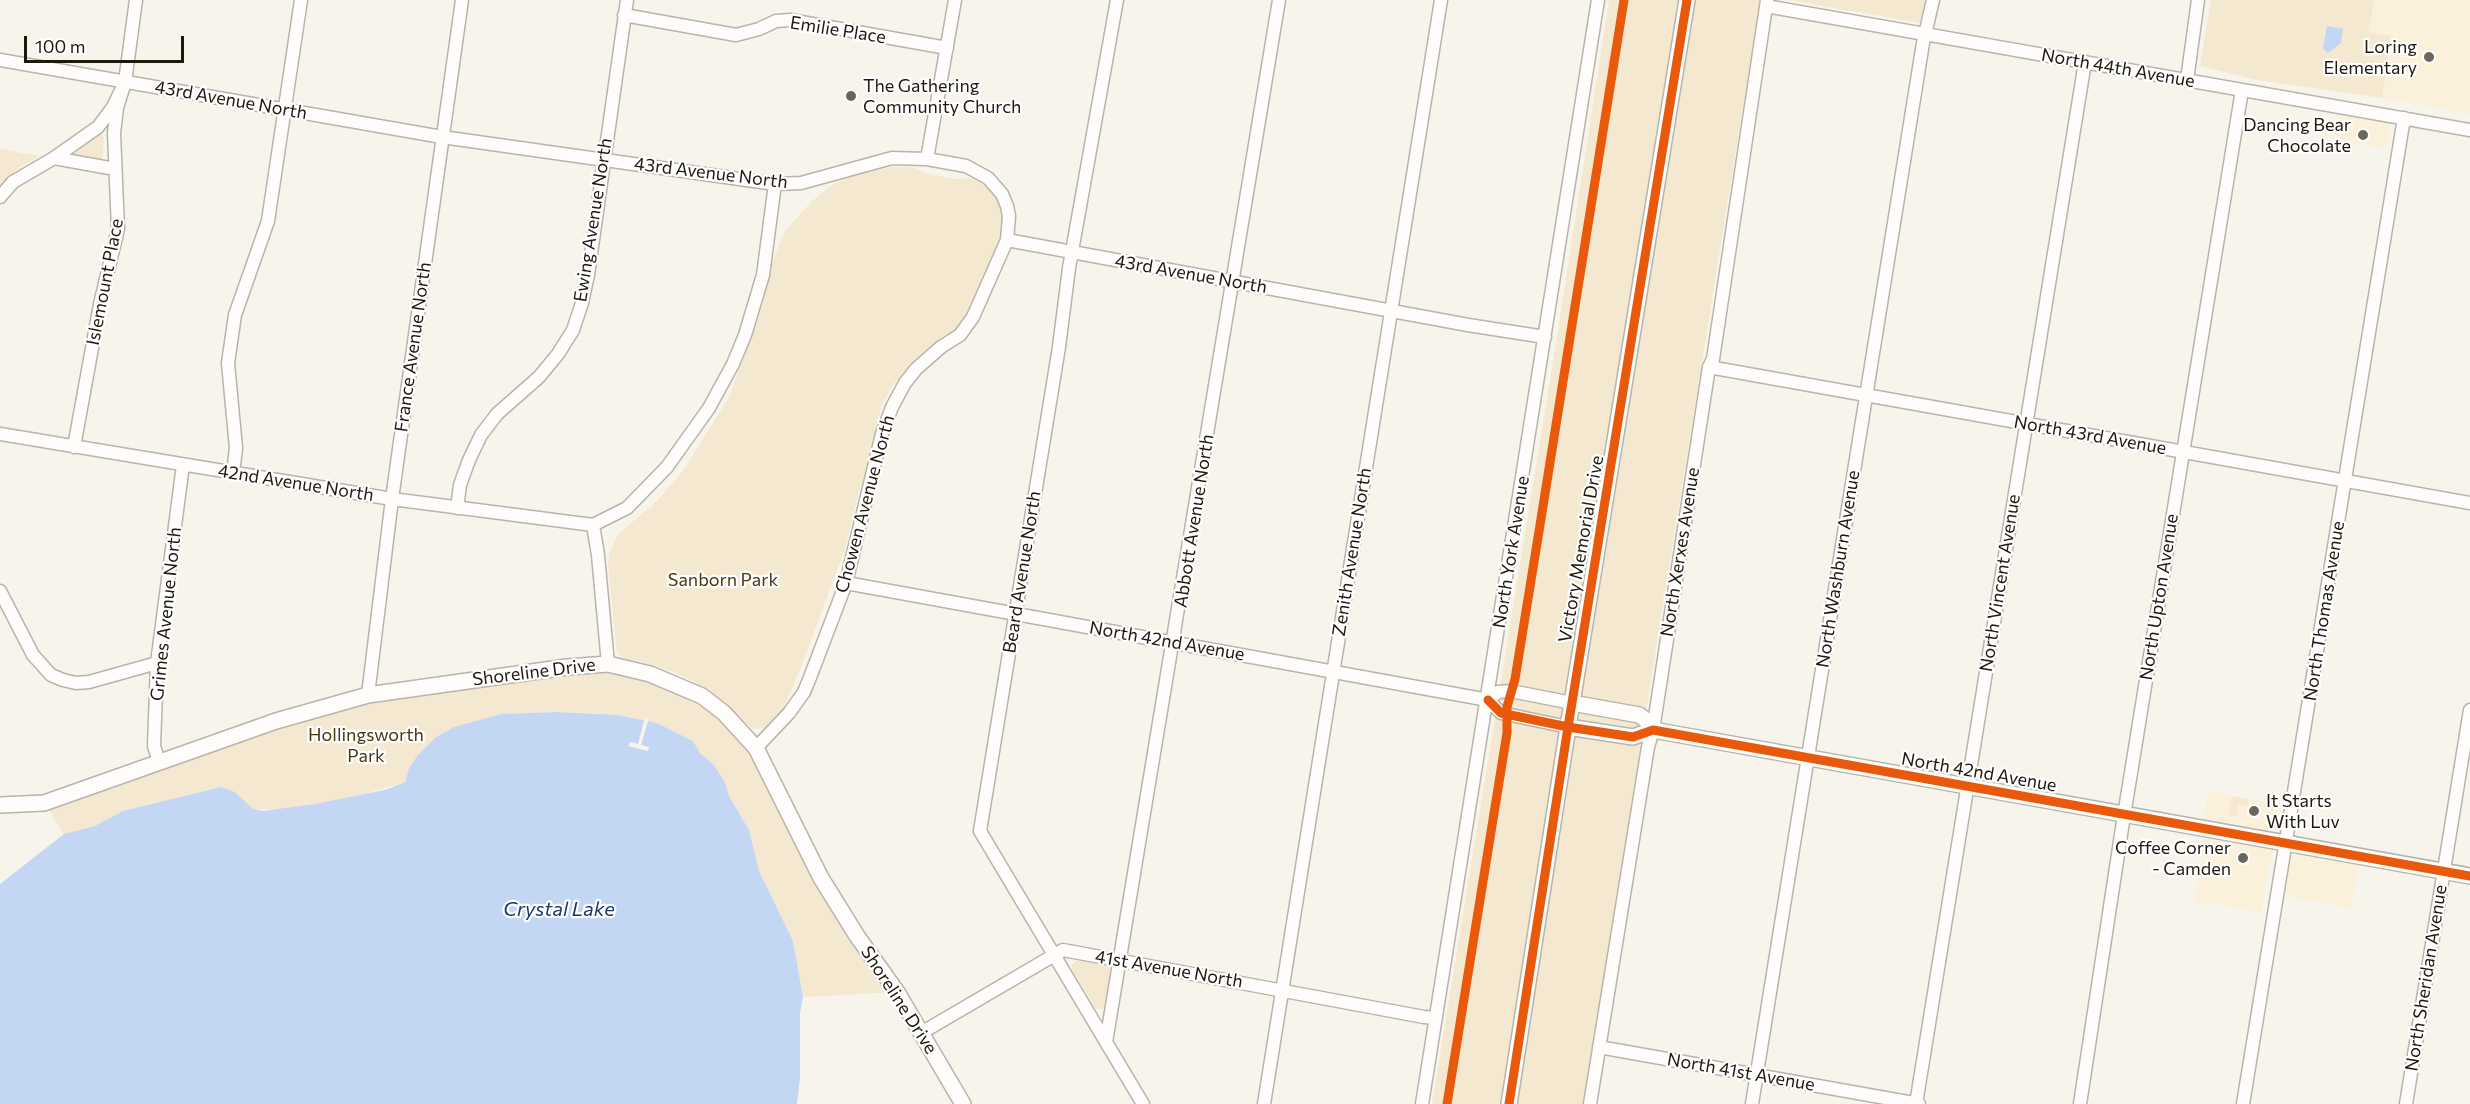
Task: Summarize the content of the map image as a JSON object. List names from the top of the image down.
{
  "streets": {
    "street": [
      "Emilie Place",
      "North 44th Avenue",
      "43rd Avenue North",
      "Ewing Avenue North",
      "Islemount Place",
      "France Avenue North",
      "North 43rd Avenue",
      "42nd Avenue North",
      "Chowen Avenue North",
      "Abbott Avenue North",
      "Victory Memorial Drive",
      "Zenith Avenue North",
      "North York Avenue",
      "North Xerxes Avenue",
      "North Washburn Avenue",
      "Beard Avenue North",
      "North Vincent Avenue",
      "North Upton Avenue",
      "North Thomas Avenue",
      "Grimes Avenue North",
      "North 42nd Avenue",
      "Shoreline Drive",
      "41st Avenue North",
      "North Sheridan Avenue",
      "North 41st Avenue"
    ]
  },
  "crossings": [
    ["Emilie Place", "Ewing Avenue North"],
    ["North 44th Avenue", "North Xerxes Avenue"],
    ["North 44th Avenue", "North Washburn Avenue"],
    ["North 44th Avenue", "North Vincent Avenue"],
    ["North 44th Avenue", "North Upton Avenue"],
    ["North 44th Avenue", "North Thomas Avenue"],
    ["43rd Avenue North", "Ewing Avenue North"],
    ["43rd Avenue North", "Islemount Place"],
    ["43rd Avenue North", "France Avenue North"],
    ["43rd Avenue North", "Chowen Avenue North"],
    ["43rd Avenue North", "Abbott Avenue North"],
    ["43rd Avenue North", "Zenith Avenue North"],
    ["43rd Avenue North", "North York Avenue"],
    ["43rd Avenue North", "Beard Avenue North"],
    ["Ewing Avenue North", "42nd Avenue North"],
    ["Islemount Place", "42nd Avenue North"],
    ["France Avenue North", "42nd Avenue North"],
    ["France Avenue North", "Shoreline Drive"],
    ["North 43rd Avenue", "North Xerxes Avenue"],
    ["North 43rd Avenue", "North Washburn Avenue"],
    ["North 43rd Avenue", "North Vincent Avenue"],
    ["North 43rd Avenue", "North Upton Avenue"],
    ["North 43rd Avenue", "North Thomas Avenue"],
    ["42nd Avenue North", "Grimes Avenue North"],
    ["Chowen Avenue North", "North 42nd Avenue"],
    ["Chowen Avenue North", "Shoreline Drive"],
    ["Abbott Avenue North", "Beard Avenue North"],
    ["Abbott Avenue North", "North 42nd Avenue"],
    ["Abbott Avenue North", "41st Avenue North"],
    ["Victory Memorial Drive", "North 42nd Avenue"],
    ["Zenith Avenue North", "North 42nd Avenue"],
    ["Zenith Avenue North", "41st Avenue North"],
    ["North York Avenue", "North 42nd Avenue"],
    ["North York Avenue", "41st Avenue North"],
    ["North Xerxes Avenue", "North 42nd Avenue"],
    ["North Xerxes Avenue", "North 41st Avenue"],
    ["North Washburn Avenue", "North 42nd Avenue"],
    ["North Washburn Avenue", "North 41st Avenue"],
    ["Beard Avenue North", "North 42nd Avenue"],
    ["Beard Avenue North", "41st Avenue North"],
    ["North Vincent Avenue", "North 42nd Avenue"],
    ["North Vincent Avenue", "North 41st Avenue"],
    ["North Upton Avenue", "North 42nd Avenue"],
    ["North Thomas Avenue", "North 42nd Avenue"],
    ["Grimes Avenue North", "Shoreline Drive"],
    ["North 42nd Avenue", "North Sheridan Avenue"],
    ["Shoreline Drive", "41st Avenue North"]
  ],
  "water": ["Crystal Lake"],
  "parks": ["Sanborn Park", "Hollingsworth Park"],
  "places": [
    "Loring Elementary",
    "The Gathering Community Church",
    "Dancing Bear Chocolate",
    "It Starts With Luv",
    "Coffee Corner - Camden"
  ],
  "scale_bar": "100 m"
}
